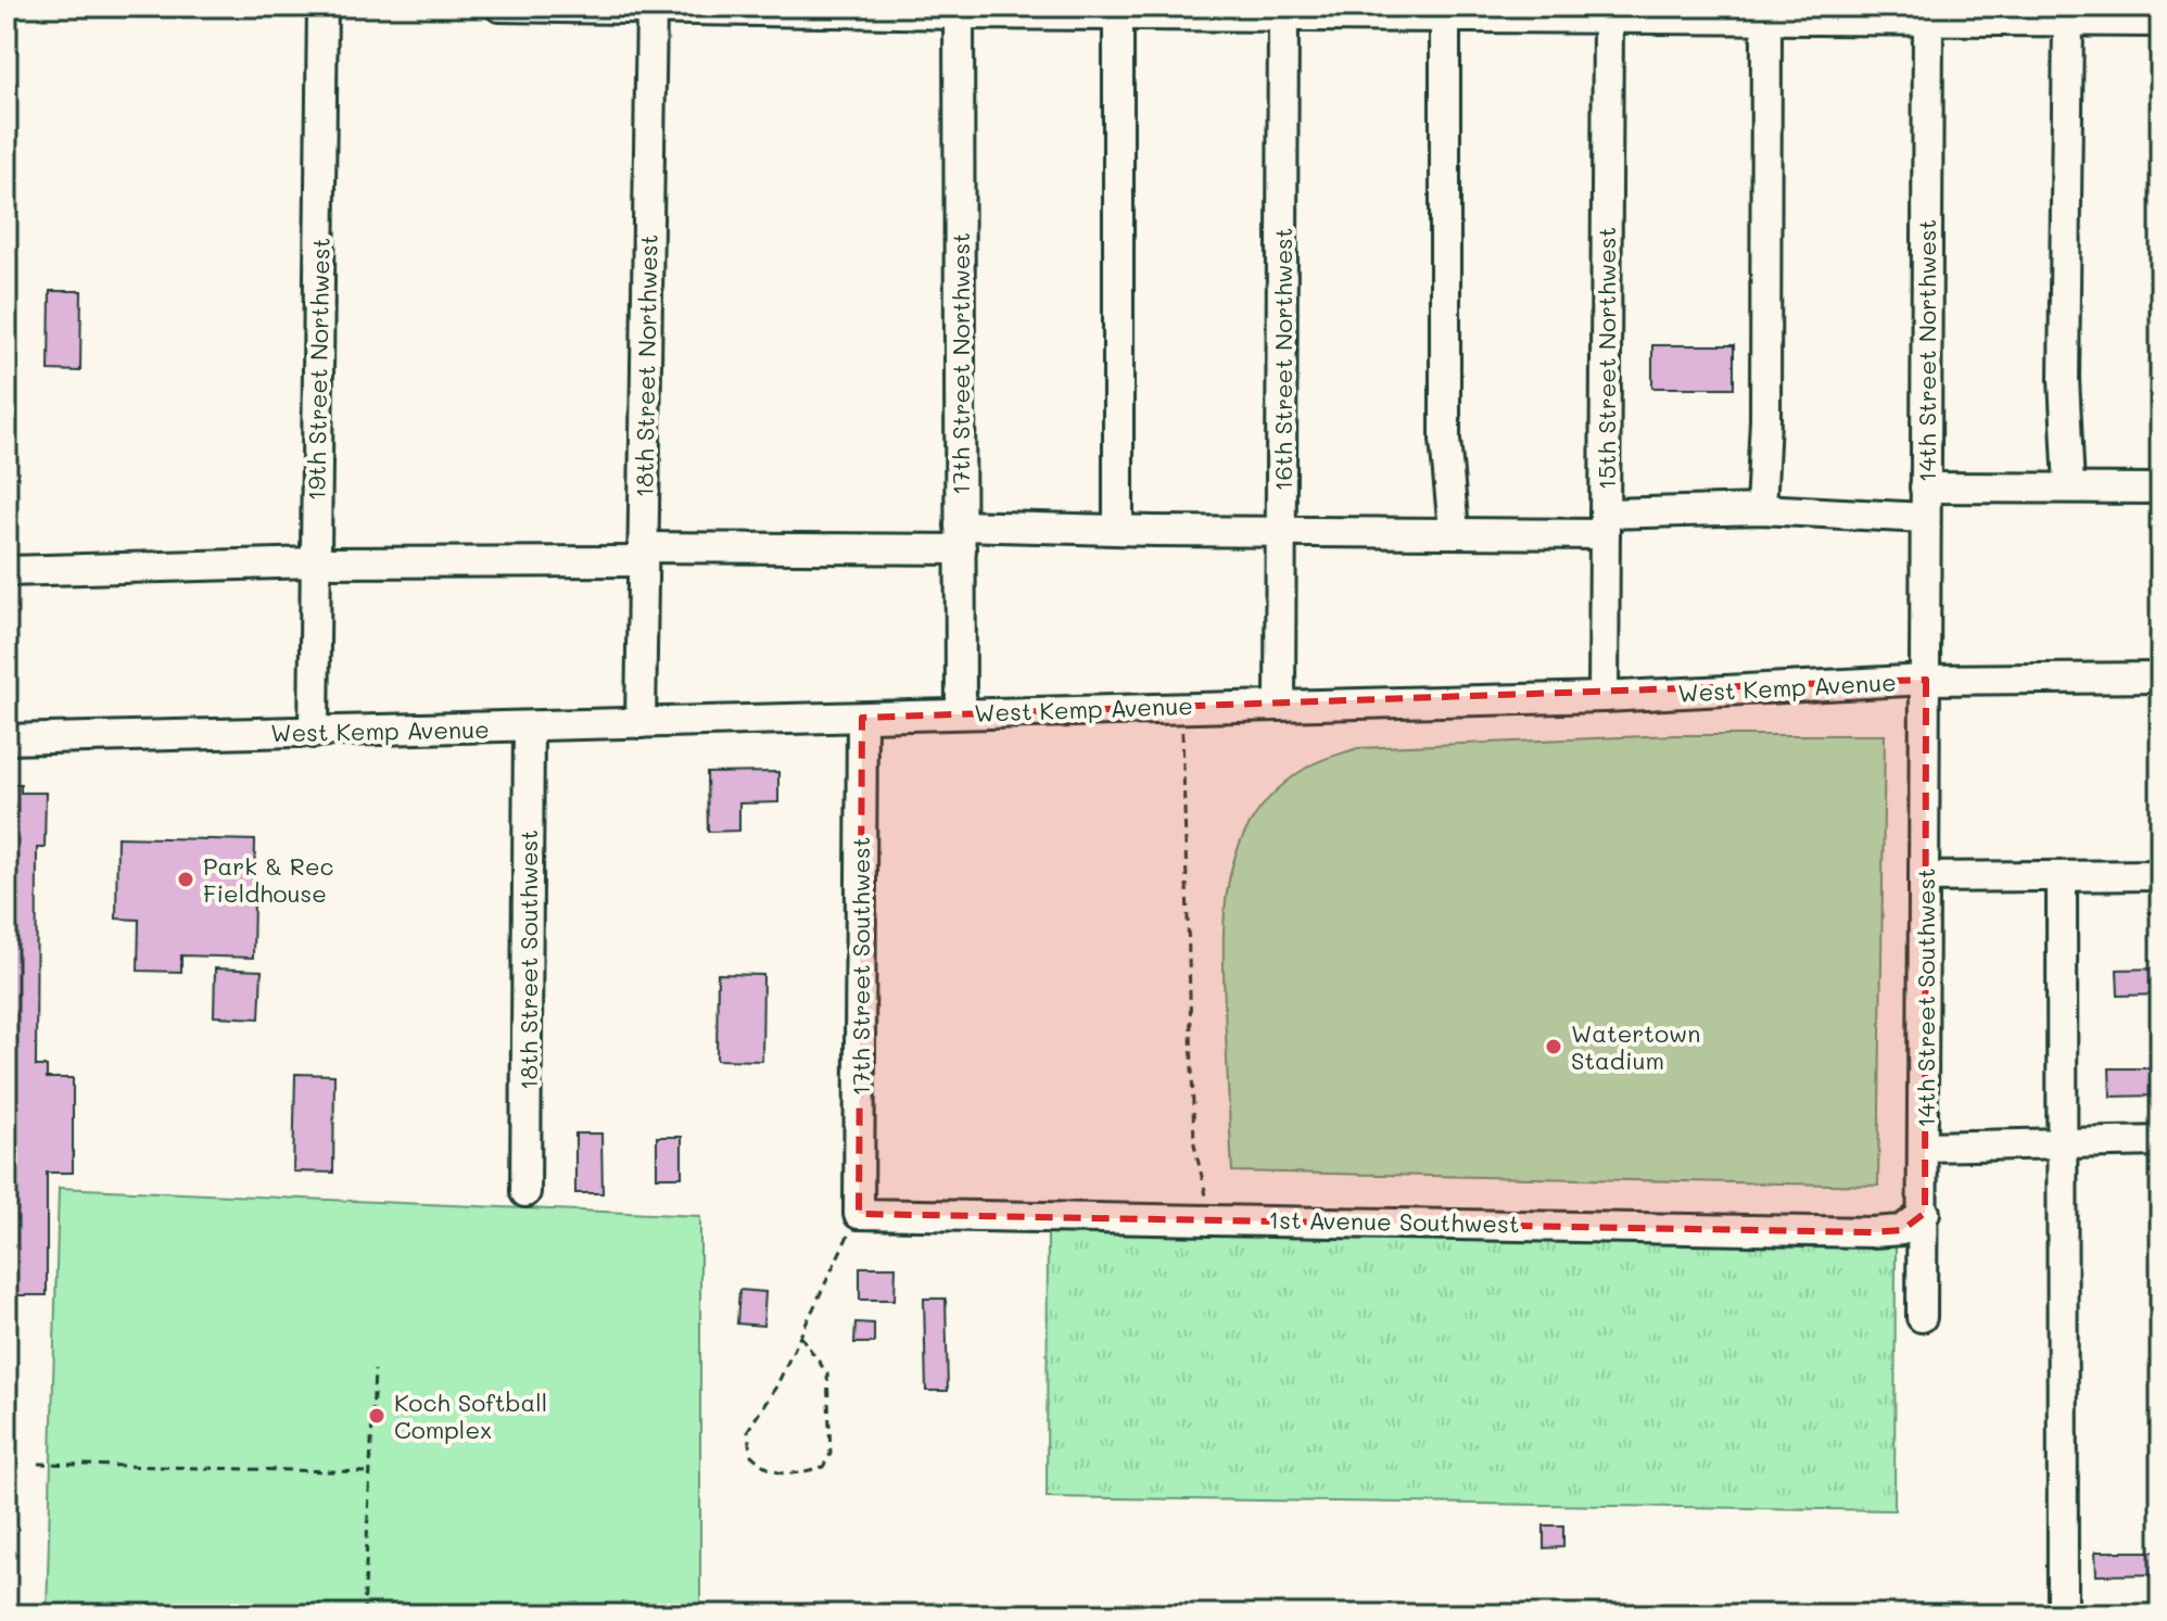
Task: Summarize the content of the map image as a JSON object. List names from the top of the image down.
{
  "streets": {
    "street": [
      "14th Street Northwest",
      "15th Street Northwest",
      "16th Street Northwest",
      "17th Street Northwest",
      "18th Street Northwest",
      "19th Street Northwest",
      "West Kemp Avenue",
      "18th Street Southwest",
      "17th Street Southwest",
      "14th Street Southwest",
      "1st Avenue Southwest"
    ]
  },
  "crossings": [
    ["14th Street Northwest", "West Kemp Avenue"],
    ["14th Street Northwest", "14th Street Southwest"],
    ["15th Street Northwest", "West Kemp Avenue"],
    ["16th Street Northwest", "West Kemp Avenue"],
    ["17th Street Northwest", "West Kemp Avenue"],
    ["18th Street Northwest", "West Kemp Avenue"],
    ["19th Street Northwest", "West Kemp Avenue"],
    ["West Kemp Avenue", "18th Street Southwest"],
    ["West Kemp Avenue", "17th Street Southwest"],
    ["West Kemp Avenue", "14th Street Southwest"],
    ["17th Street Southwest", "1st Avenue Southwest"],
    ["14th Street Southwest", "1st Avenue Southwest"]
  ],
  "places": ["Park & Rec Fieldhouse", "Watertown Stadium", "Koch Softball Complex"]
}
